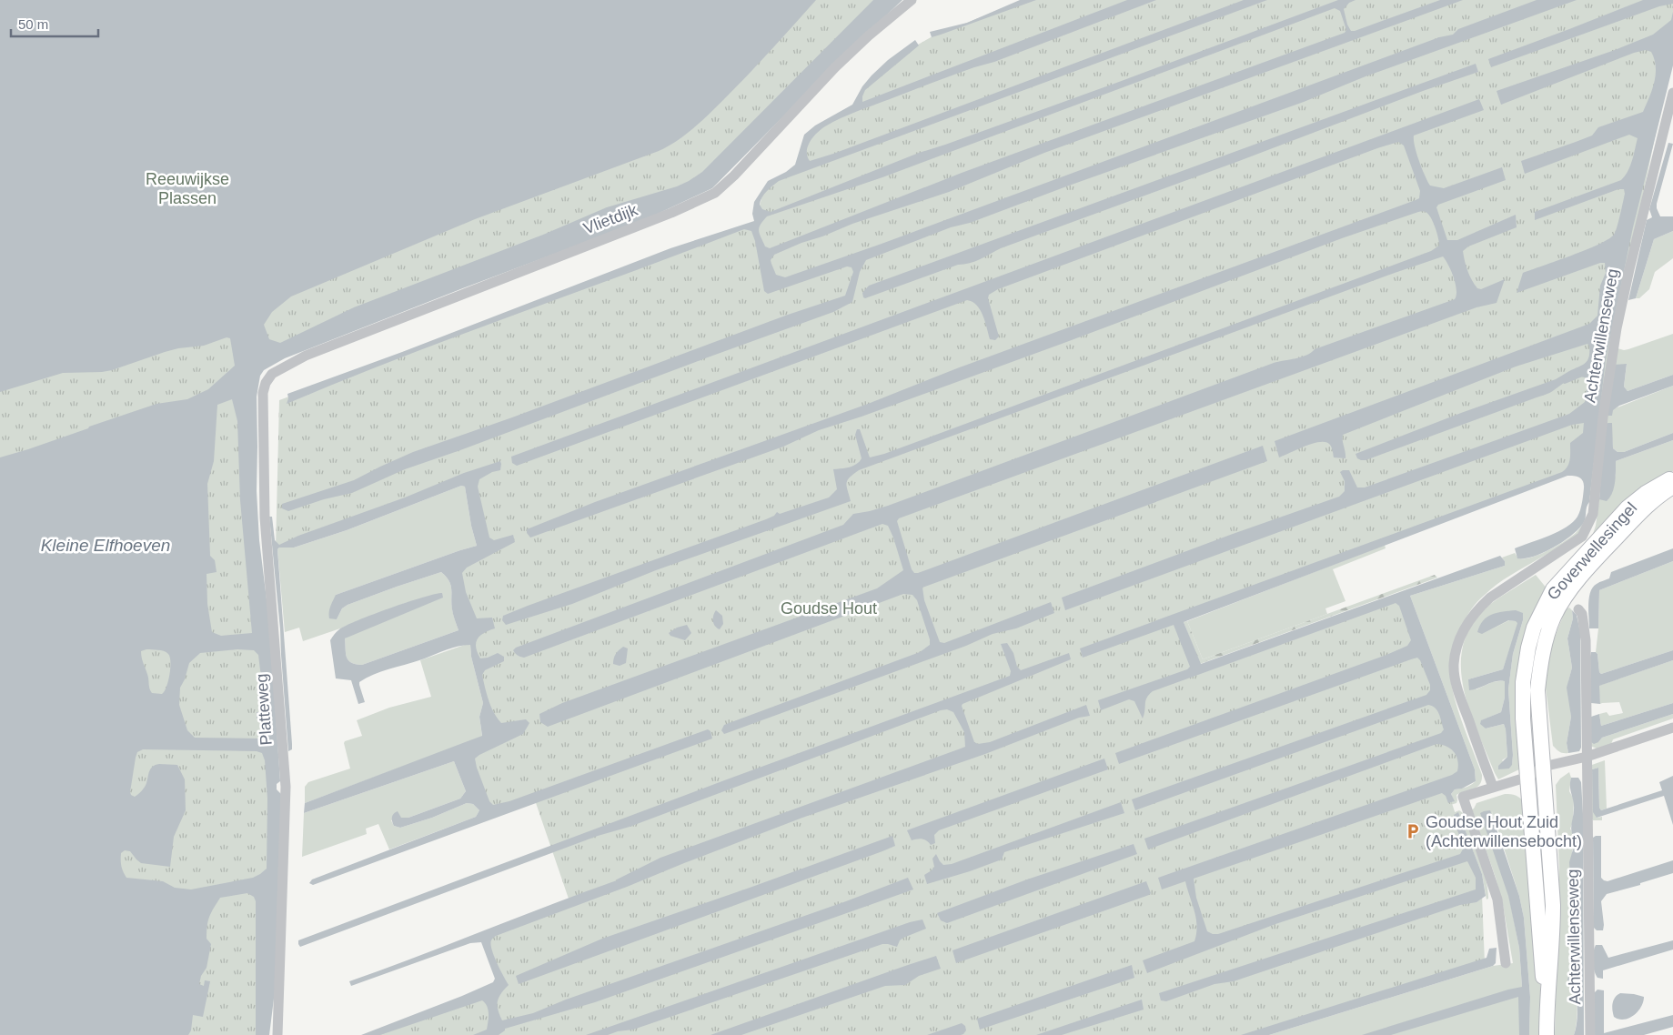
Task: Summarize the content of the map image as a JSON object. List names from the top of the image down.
{
  "streets": {
    "main road": ["Goverwellesingel"],
    "street": ["Vlietdijk", "Achterwillenseweg", "Platteweg"]
  },
  "crossings": [
    ["Vlietdijk", "Platteweg"]
  ],
  "water": ["Kleine Elfhoeven"],
  "parks": ["Reeuwijkse Plassen", "Goudse Hout"],
  "places": {
    "parking": ["Goudse Hout Zuid (Achterwillensebocht)"]
  },
  "scale_bar": "50 m"
}
